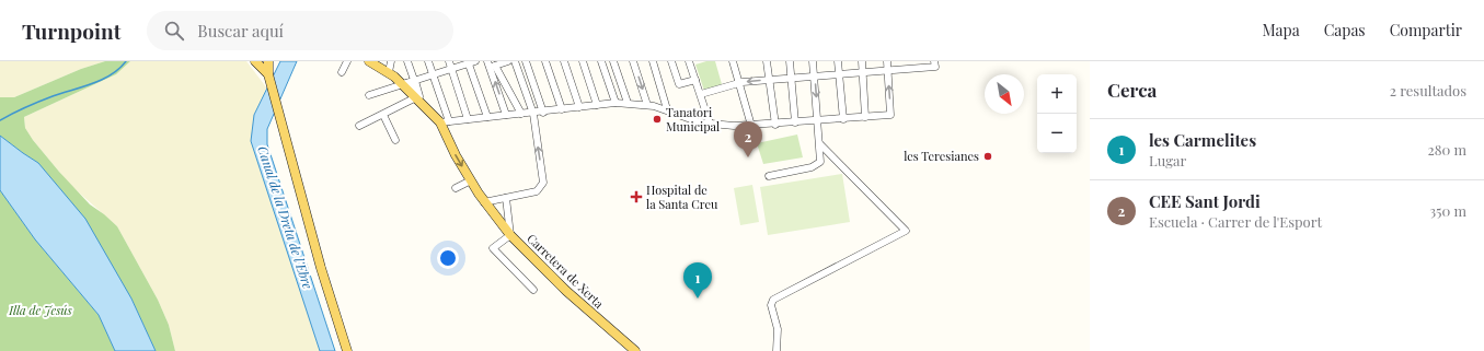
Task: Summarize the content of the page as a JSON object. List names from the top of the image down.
{
  "streets": {
    "main road": ["Carretera de Xerta"]
  },
  "water": ["Canal de la Dreta de l'Ebre"],
  "parks": ["Illa de Jesús"],
  "places": {
    "other": ["Tanatori Municipal", "les Teresianes"],
    "health": ["Hospital de la Santa Creu"]
  },
  "north": "bottom right",
  "page": {
    "header": "Turnpoint",
    "search": "Buscar aquí",
    "nav": ["Mapa", "Capas", "Compartir"],
    "heading": ["Cerca", "2 resultados"],
    "map_buttons": ["+", "−"],
    "list": [
      {
        "mark": "1",
        "name": "les Carmelites",
        "note": "Lugar",
        "value": "280 m"
      },
      {
        "mark": "2",
        "name": "CEE Sant Jordi",
        "note": "Escuela · Carrer de l'Esport",
        "value": "350 m"
      }
    ],
    "pins": ["2", "1"]
  }
}
